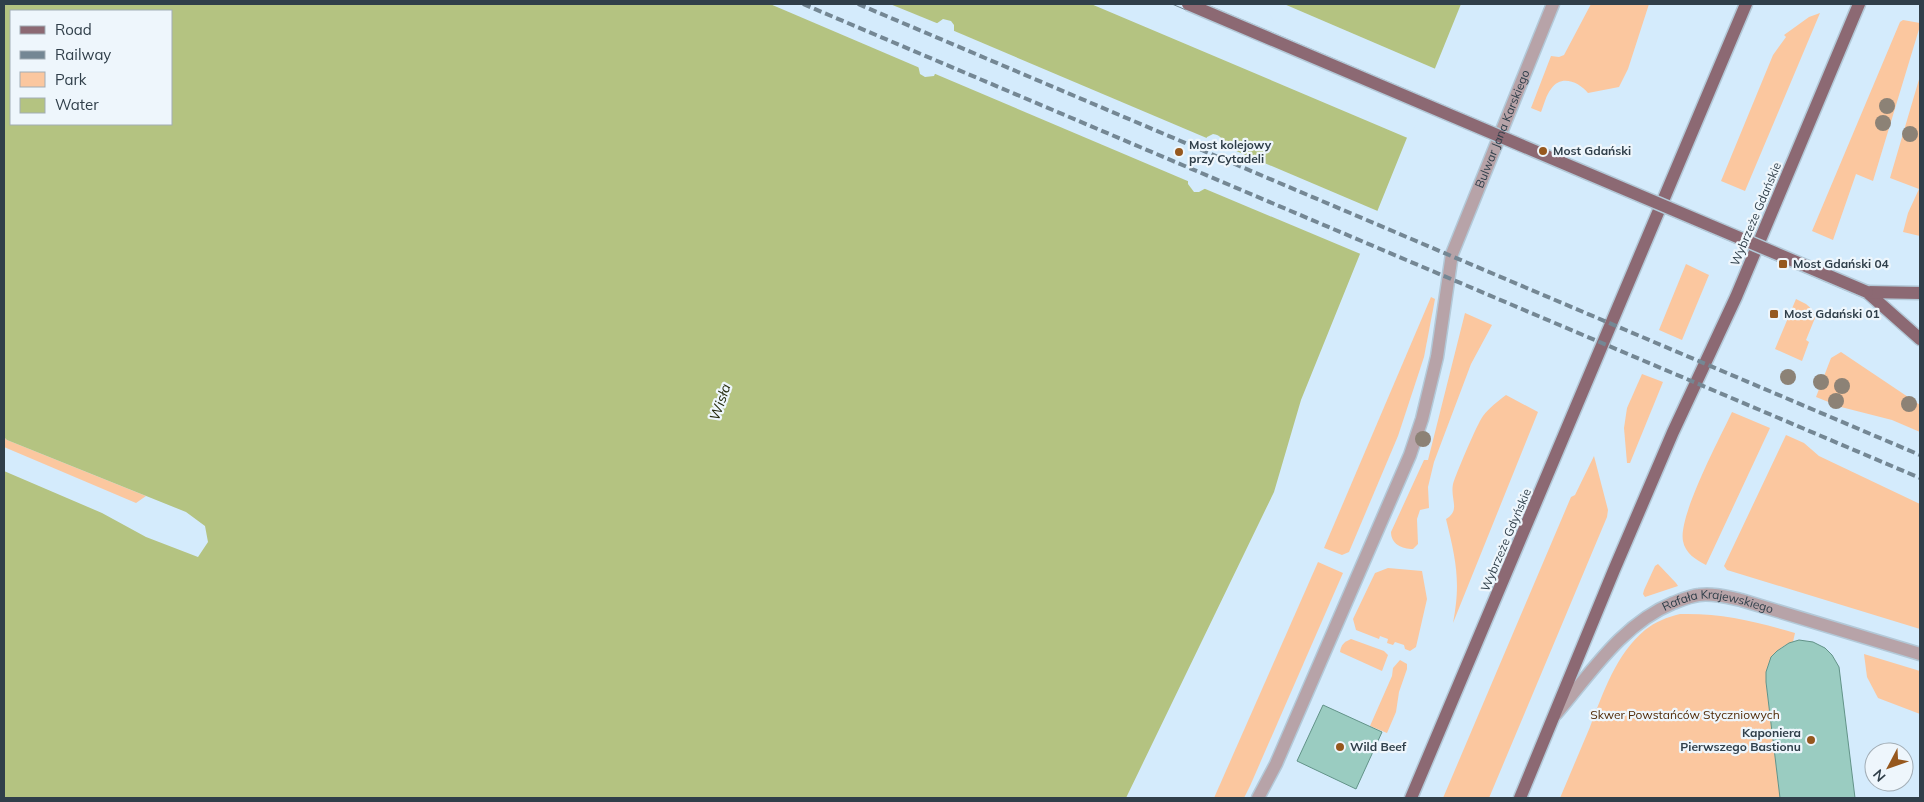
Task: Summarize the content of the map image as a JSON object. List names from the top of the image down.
{
  "streets": {
    "main road": ["Wybrzeże Gdańskie", "Wybrzeże Gdyńskie"],
    "street": ["Bulwar Jana Karskiego", "Rafała Krajewskiego"]
  },
  "crossings": [
    ["Wybrzeże Gdańskie", "Rafała Krajewskiego"]
  ],
  "water": ["Wisła"],
  "parks": ["Skwer Powstańców Styczniowych"],
  "places": {
    "other": [
      "Most Gdański",
      "Most kolejowy przy Cytadeli",
      "Kaponiera Pierwszego Bastionu",
      "Wild Beef"
    ],
    "transit": ["Most Gdański 04", "Most Gdański 01"]
  },
  "legend": [
    "Road",
    "Railway",
    "Park",
    "Water"
  ],
  "north": "bottom left"
}
